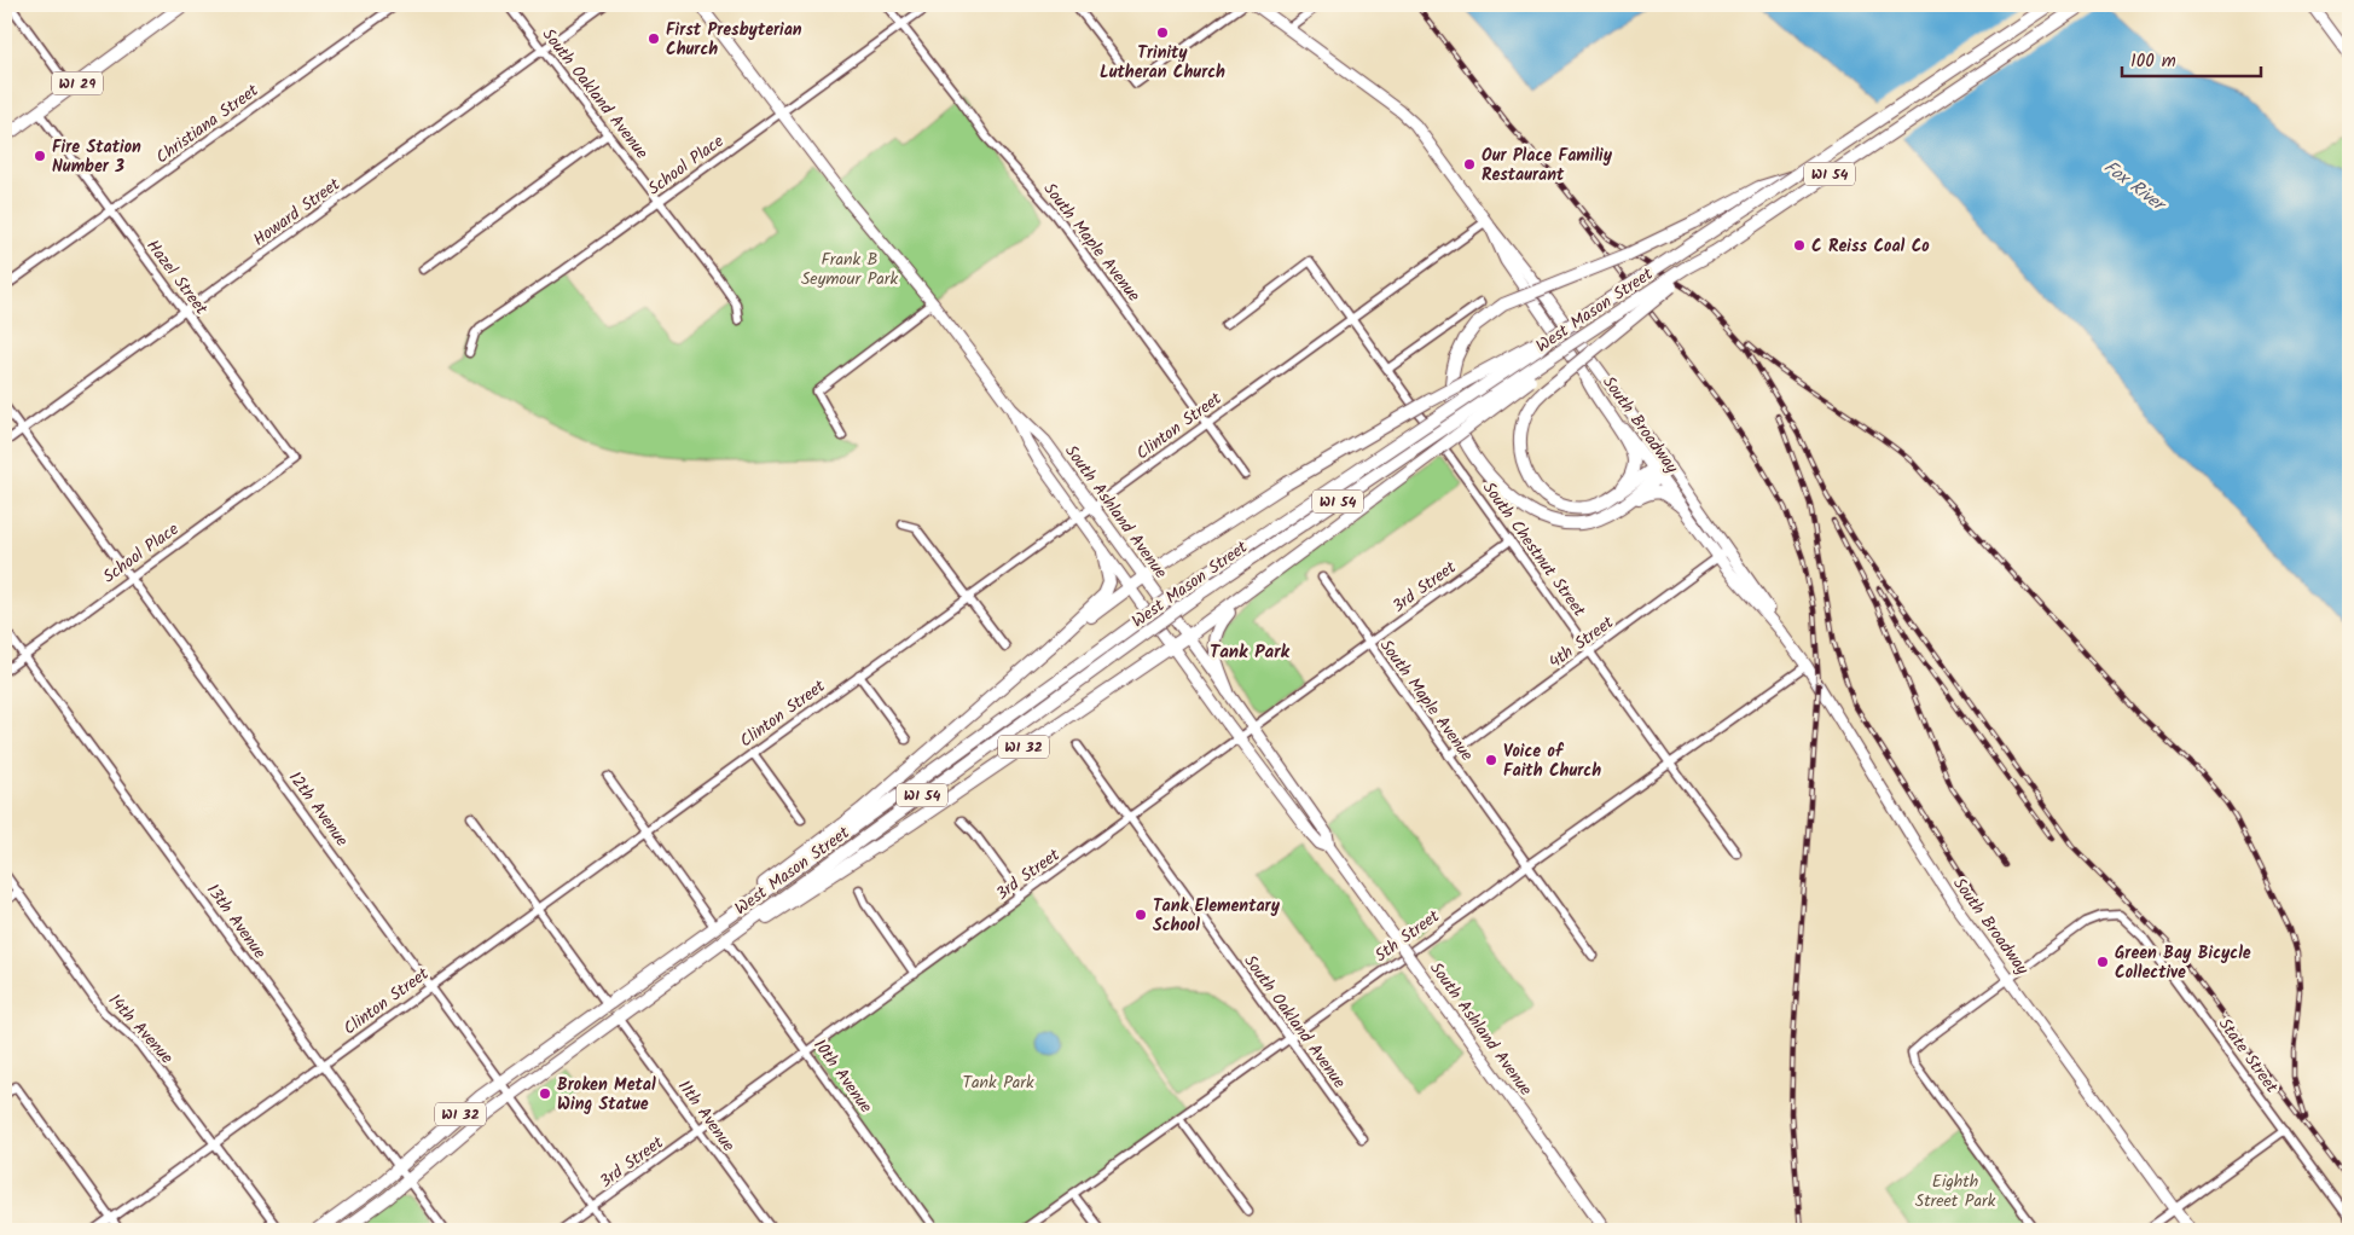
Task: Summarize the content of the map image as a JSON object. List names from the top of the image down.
{
  "streets": {
    "main road": [
      "WI 29",
      "WI 54",
      "West Mason Street",
      "WI 32"
    ],
    "street": [
      "South Oakland Avenue",
      "Christiana Street",
      "School Place",
      "Howard Street",
      "South Maple Avenue",
      "Hazel Street",
      "South Broadway",
      "Clinton Street",
      "South Ashland Avenue",
      "South Chestnut Street",
      "3rd Street",
      "4th Street",
      "12th Avenue",
      "13th Avenue",
      "5th Street",
      "14th Avenue",
      "State Street",
      "10th Avenue",
      "11th Avenue"
    ]
  },
  "crossings": [
    ["WI 29", "Hazel Street"],
    ["South Oakland Avenue", "School Place"],
    ["South Oakland Avenue", "Howard Street"],
    ["South Oakland Avenue", "3rd Street"],
    ["South Oakland Avenue", "5th Street"],
    ["Christiana Street", "Hazel Street"],
    ["School Place", "South Maple Avenue"],
    ["School Place", "Hazel Street"],
    ["School Place", "South Ashland Avenue"],
    ["School Place", "12th Avenue"],
    ["School Place", "13th Avenue"],
    ["Howard Street", "Hazel Street"],
    ["Howard Street", "12th Avenue"],
    ["South Maple Avenue", "Clinton Street"],
    ["South Maple Avenue", "3rd Street"],
    ["South Maple Avenue", "4th Street"],
    ["South Maple Avenue", "5th Street"],
    ["West Mason Street", "WI 32"],
    ["West Mason Street", "12th Avenue"],
    ["West Mason Street", "13th Avenue"],
    ["West Mason Street", "10th Avenue"],
    ["West Mason Street", "11th Avenue"],
    ["South Broadway", "Clinton Street"],
    ["South Broadway", "4th Street"],
    ["South Broadway", "5th Street"],
    ["South Broadway", "State Street"],
    ["Clinton Street", "South Ashland Avenue"],
    ["Clinton Street", "South Chestnut Street"],
    ["Clinton Street", "12th Avenue"],
    ["Clinton Street", "13th Avenue"],
    ["Clinton Street", "14th Avenue"],
    ["South Ashland Avenue", "3rd Street"],
    ["South Ashland Avenue", "WI 32"],
    ["South Chestnut Street", "3rd Street"],
    ["South Chestnut Street", "4th Street"],
    ["South Chestnut Street", "5th Street"],
    ["3rd Street", "12th Avenue"],
    ["3rd Street", "10th Avenue"],
    ["3rd Street", "11th Avenue"],
    ["WI 32", "10th Avenue"]
  ],
  "districts": ["Tank Park"],
  "water": ["Fox River"],
  "parks": ["Frank B Seymour Park", "Tank Park", "Eighth Street Park"],
  "places": [
    "Trinity Lutheran Church",
    "First Presbyterian Church",
    "Fire Station Number 3",
    "Our Place Familiy Restaurant",
    "C Reiss Coal Co",
    "Voice of Faith Church",
    "Tank Elementary School",
    "Green Bay Bicycle Collective",
    "Broken Metal Wing Statue"
  ],
  "scale_bar": "100 m"
}
